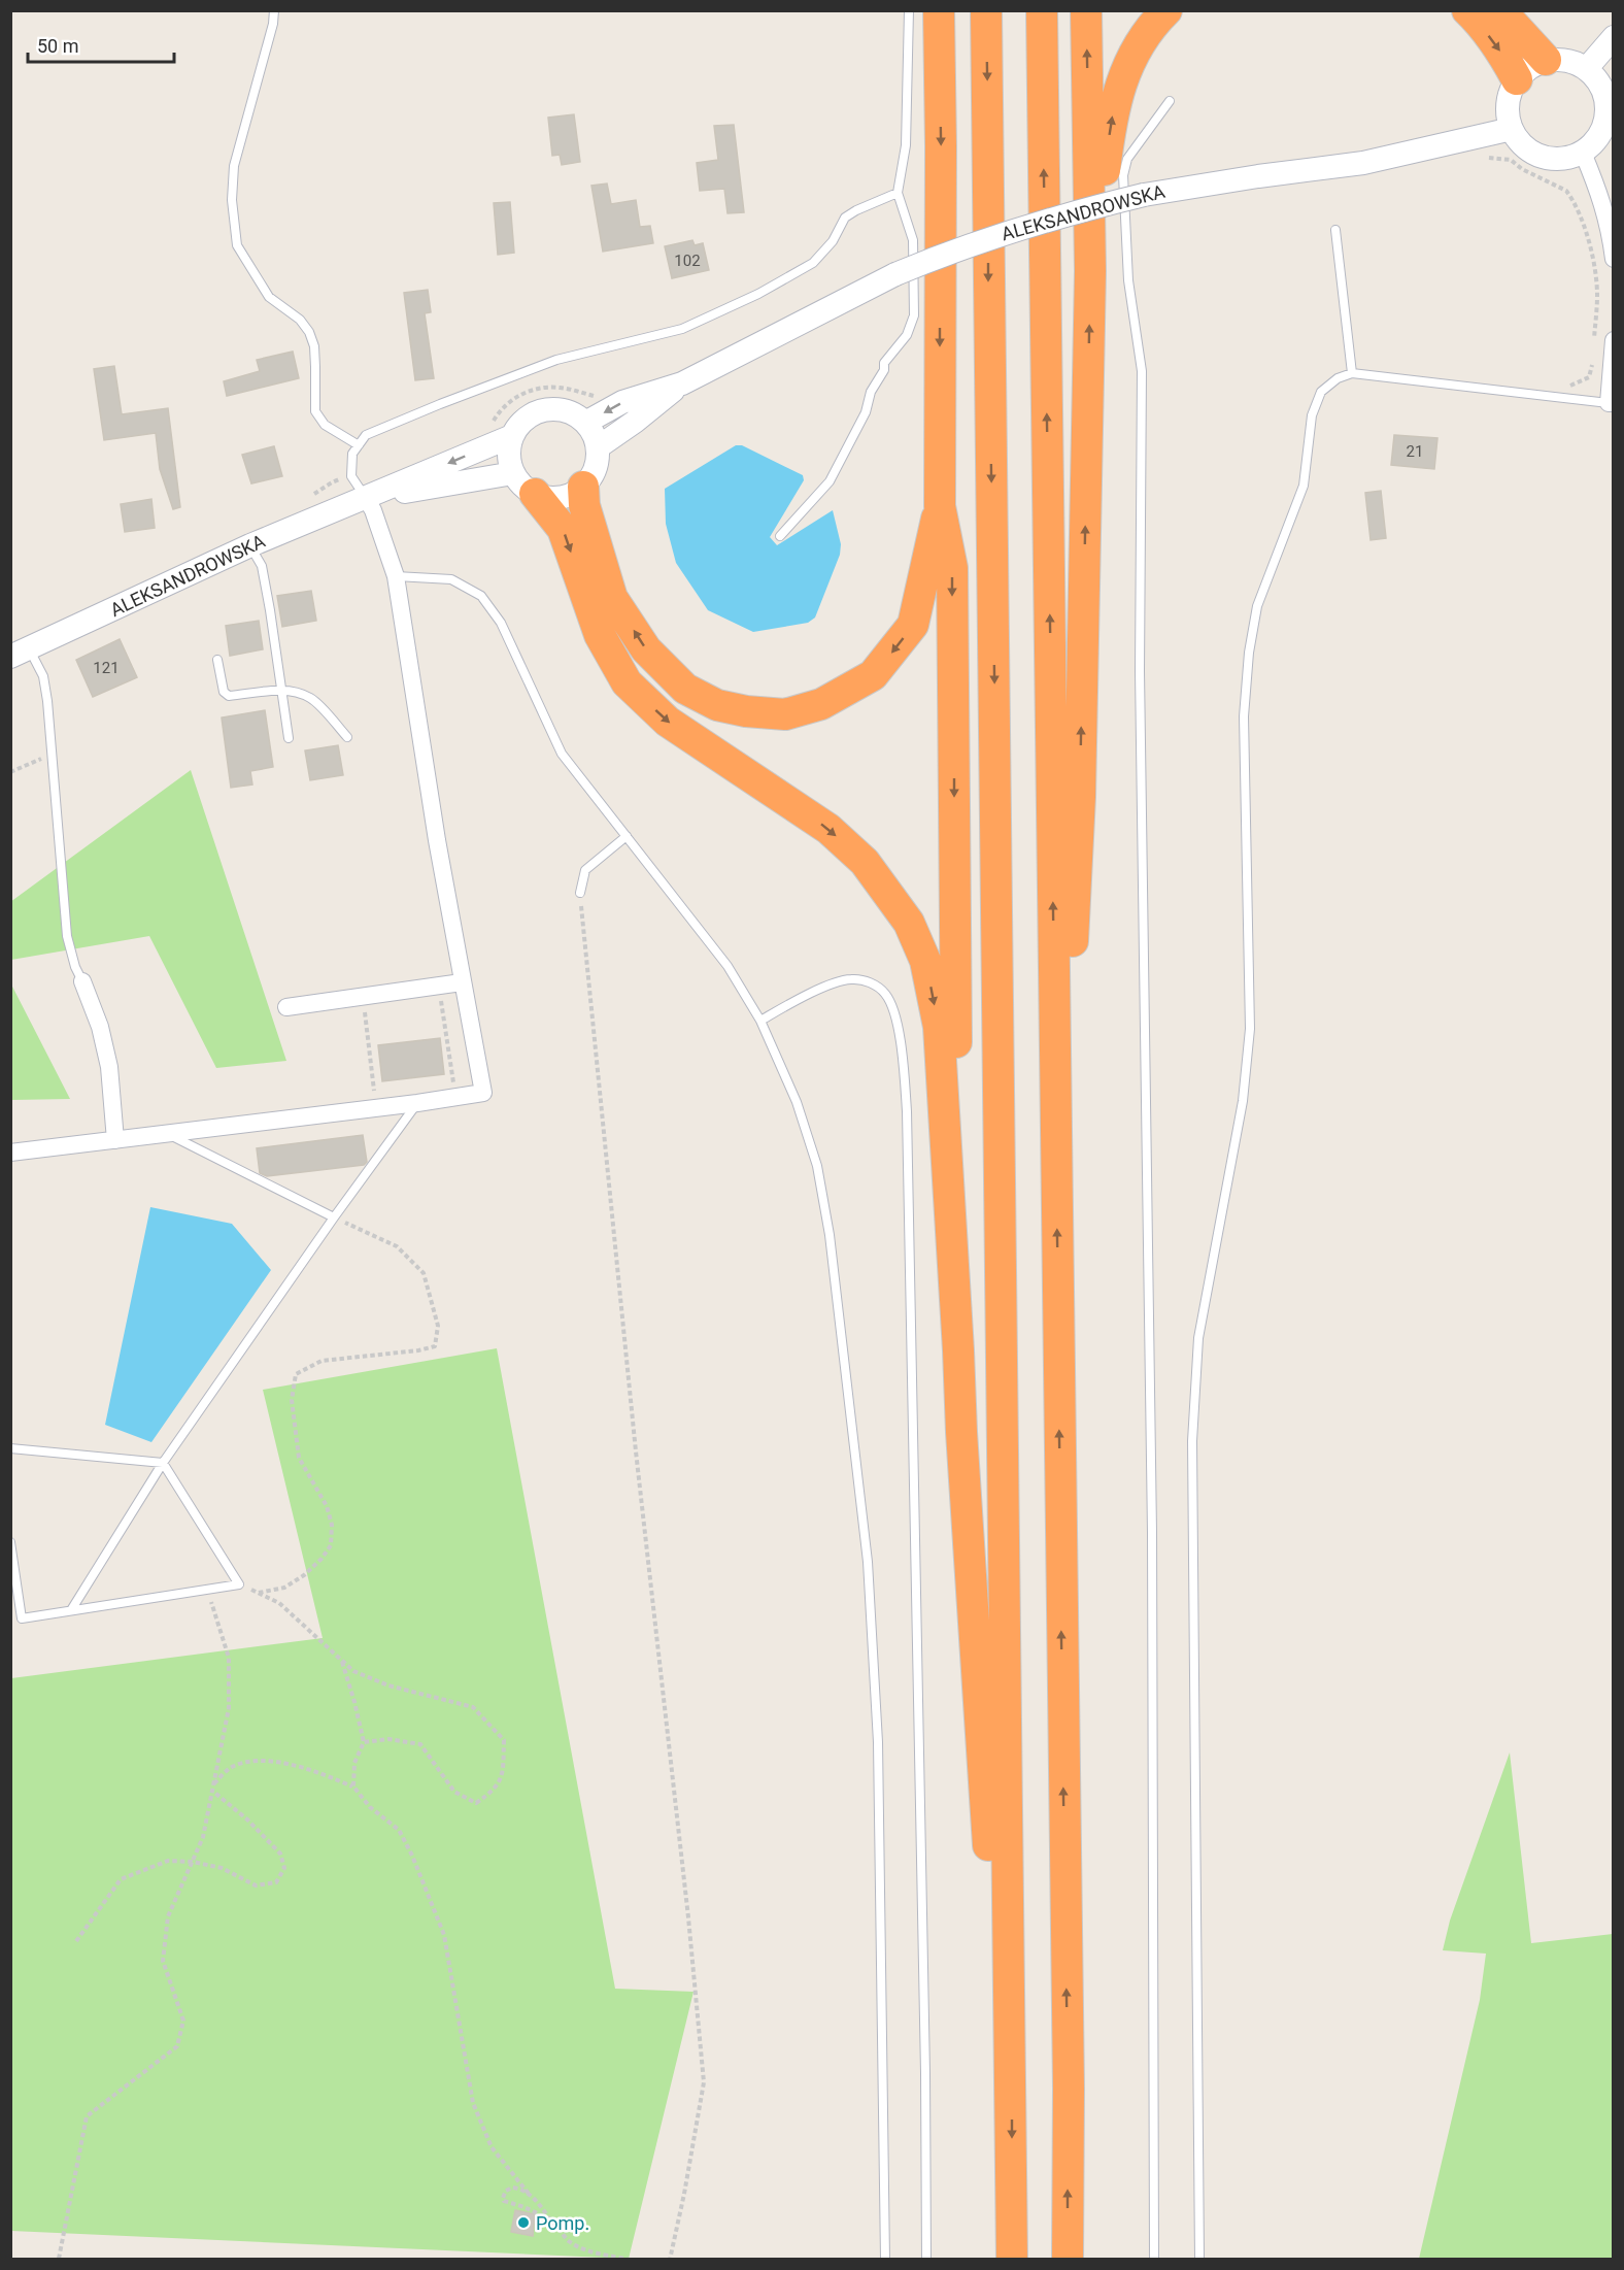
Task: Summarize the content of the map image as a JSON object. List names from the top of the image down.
{
  "streets": {
    "main road": ["ALEKSANDROWSKA"]
  },
  "places": ["Pomp."],
  "house_numbers": ["102", "21", "121"],
  "scale_bar": "50 m"
}
